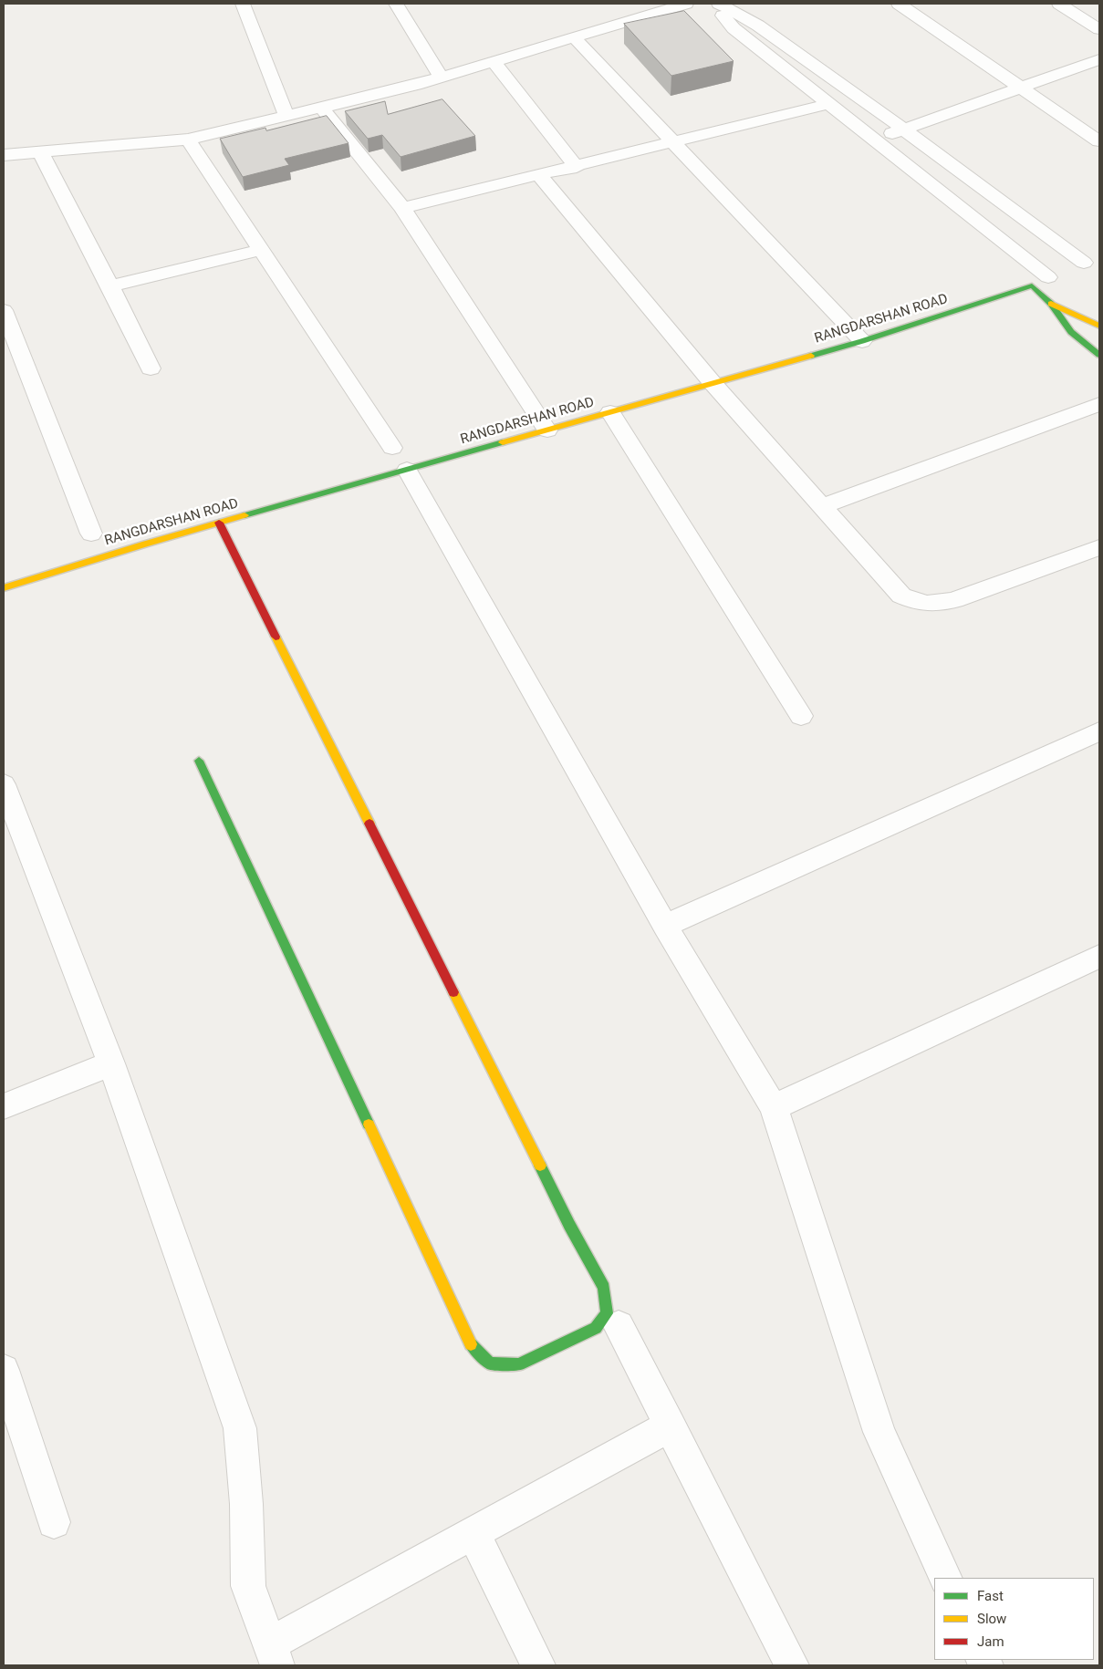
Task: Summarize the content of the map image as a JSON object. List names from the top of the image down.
{
  "streets": {
    "street": ["RANGDARSHAN ROAD"]
  },
  "legend": ["Fast", "Slow", "Jam"]
}
